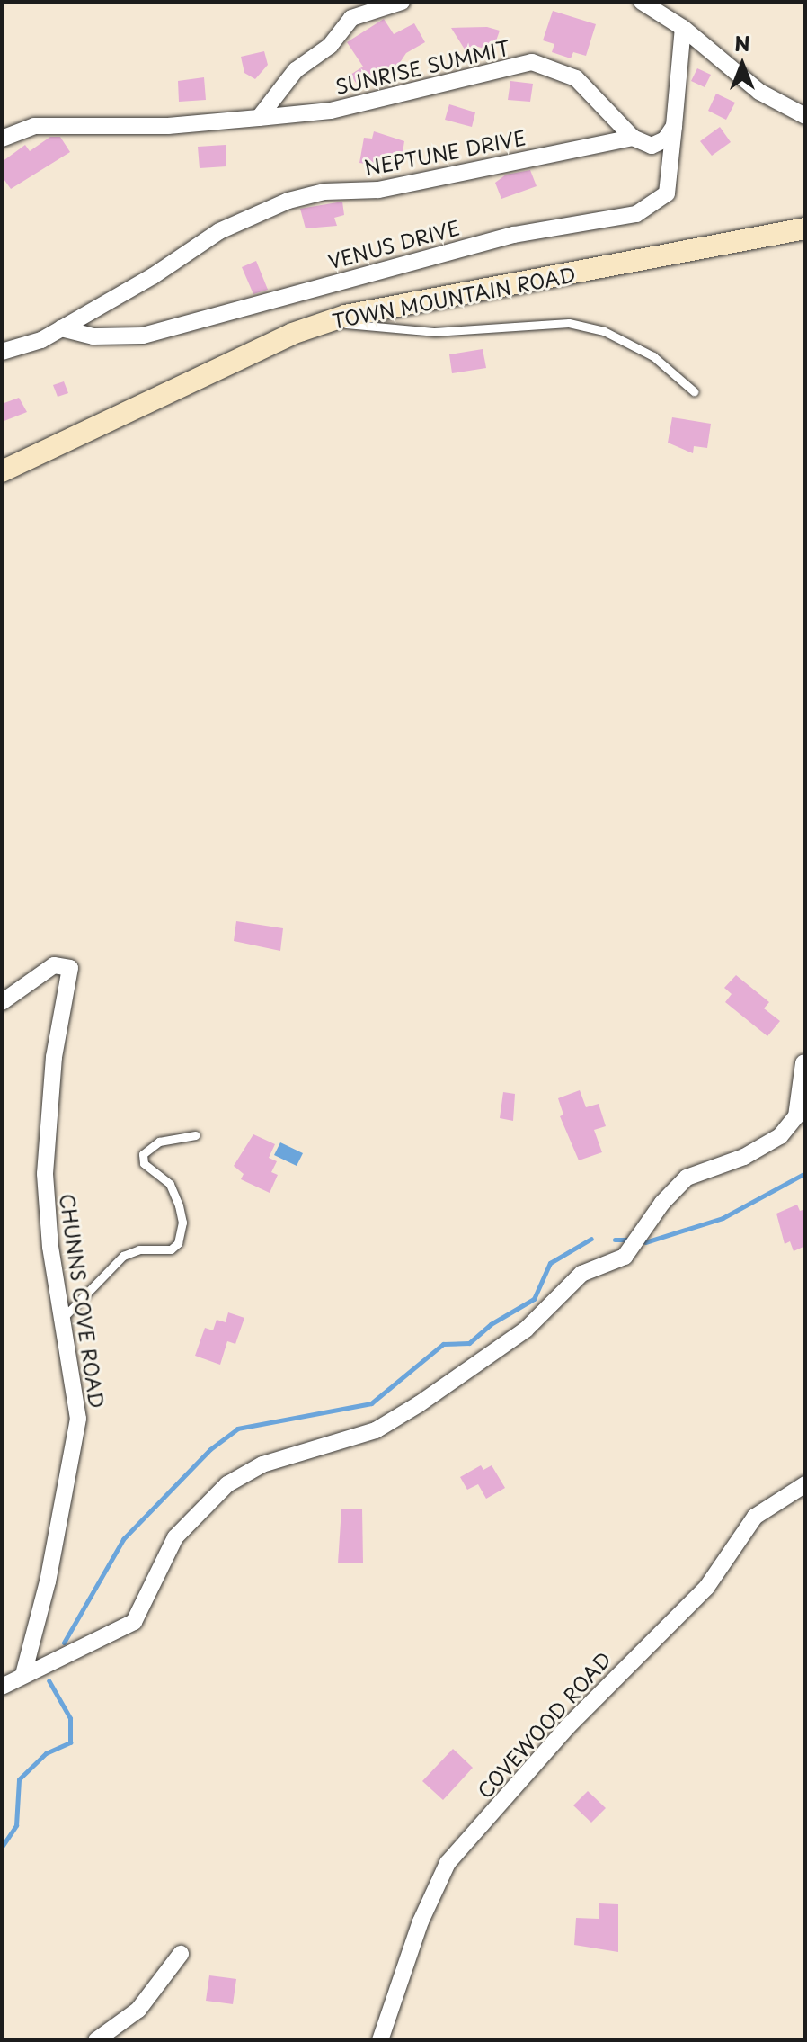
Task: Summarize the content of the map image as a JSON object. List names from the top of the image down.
{
  "streets": {
    "main road": ["TOWN MOUNTAIN ROAD"],
    "street": [
      "SUNRISE SUMMIT",
      "NEPTUNE DRIVE",
      "VENUS DRIVE",
      "CHUNNS COVE ROAD",
      "COVEWOOD ROAD"
    ]
  },
  "crossings": [
    ["SUNRISE SUMMIT", "NEPTUNE DRIVE"],
    ["NEPTUNE DRIVE", "VENUS DRIVE"]
  ],
  "north": "top"
}
